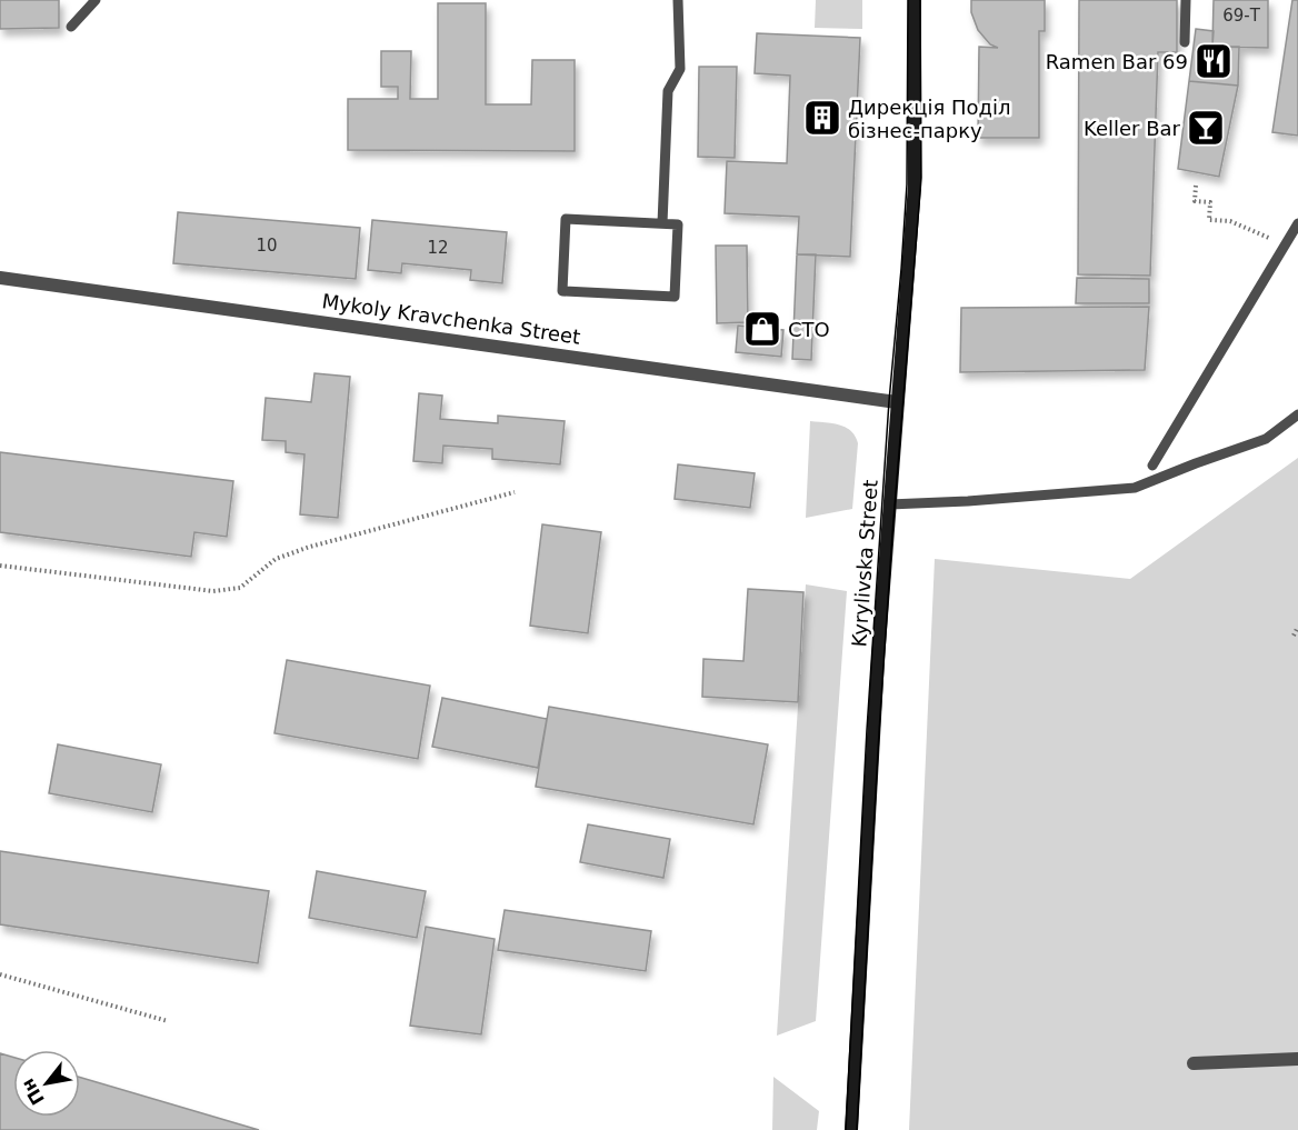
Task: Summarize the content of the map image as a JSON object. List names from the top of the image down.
{
  "streets": {
    "main road": ["Kyrylivska Street"],
    "street": ["Mykoly Kravchenka Street"]
  },
  "crossings": [
    ["Mykoly Kravchenka Street", "Kyrylivska Street"]
  ],
  "places": {
    "restaurant": ["Ramen Bar 69"],
    "building": ["Дирекція Поділ бізнес-парку"],
    "bar": ["Keller Bar"],
    "shop": ["СТО"]
  },
  "house_numbers": ["69-Т", "10", "12"],
  "north": "bottom left"
}
